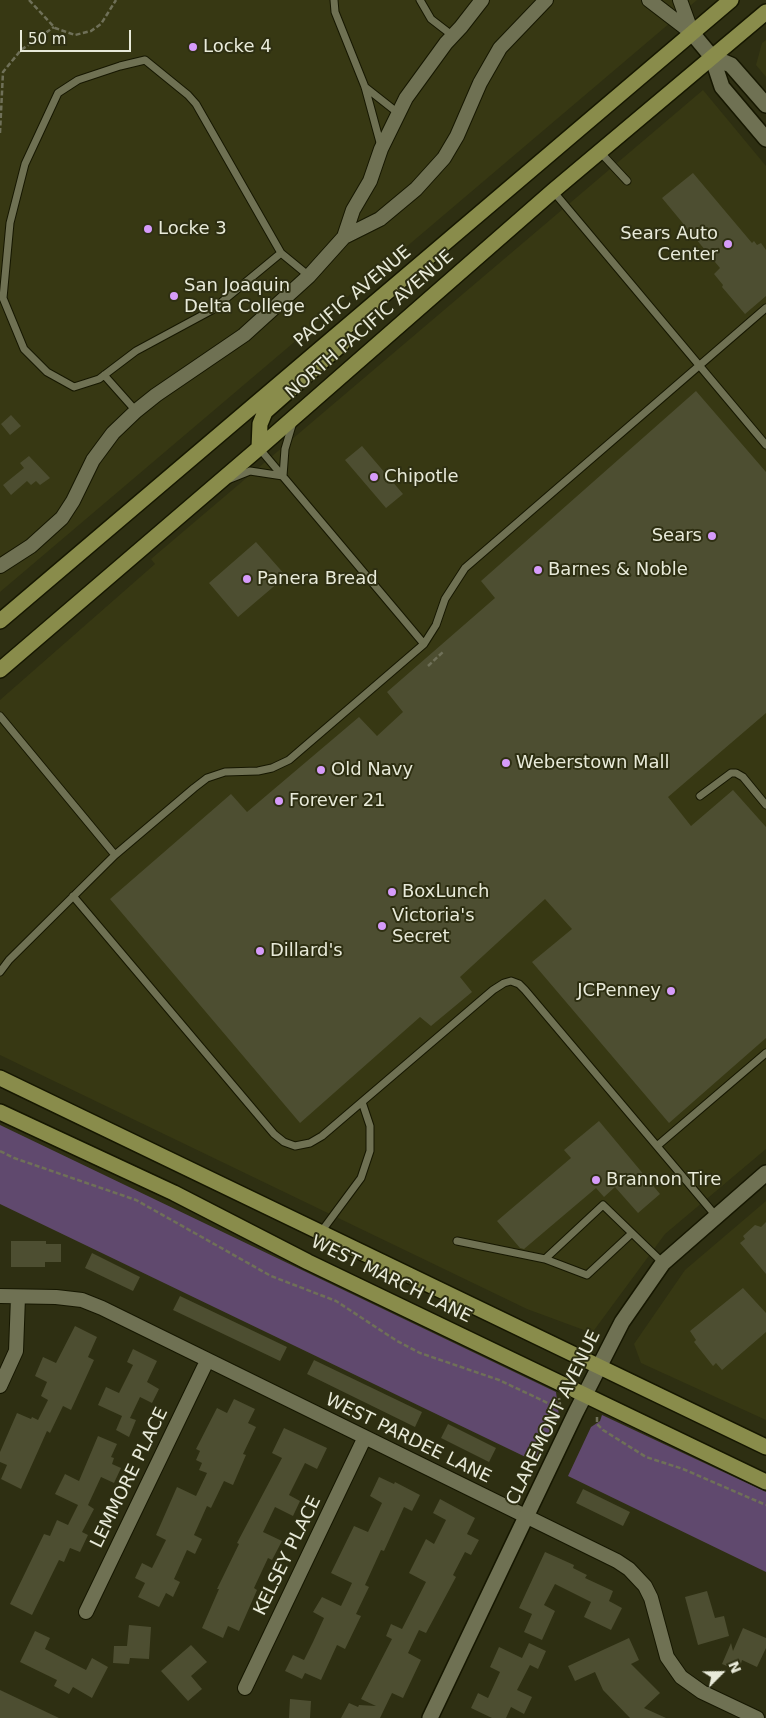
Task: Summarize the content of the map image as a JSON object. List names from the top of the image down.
{
  "streets": {
    "main road": ["PACIFIC AVENUE", "NORTH PACIFIC AVENUE", "WEST MARCH LANE"],
    "street": [
      "CLAREMONT AVENUE",
      "WEST PARDEE LANE",
      "LEMMORE PLACE",
      "KELSEY PLACE"
    ]
  },
  "crossings": [
    ["WEST MARCH LANE", "CLAREMONT AVENUE"],
    ["CLAREMONT AVENUE", "WEST PARDEE LANE"],
    ["WEST PARDEE LANE", "LEMMORE PLACE"],
    ["WEST PARDEE LANE", "KELSEY PLACE"]
  ],
  "places": [
    "Locke 4",
    "Locke 3",
    "Sears Auto Center",
    "San Joaquin Delta College",
    "Chipotle",
    "Sears",
    "Barnes & Noble",
    "Panera Bread",
    "Weberstown Mall",
    "Old Navy",
    "Forever 21",
    "BoxLunch",
    "Victoria's Secret",
    "Dillard's",
    "JCPenney",
    "Brannon Tire"
  ],
  "scale_bar": "50 m",
  "north": "top right"
}
